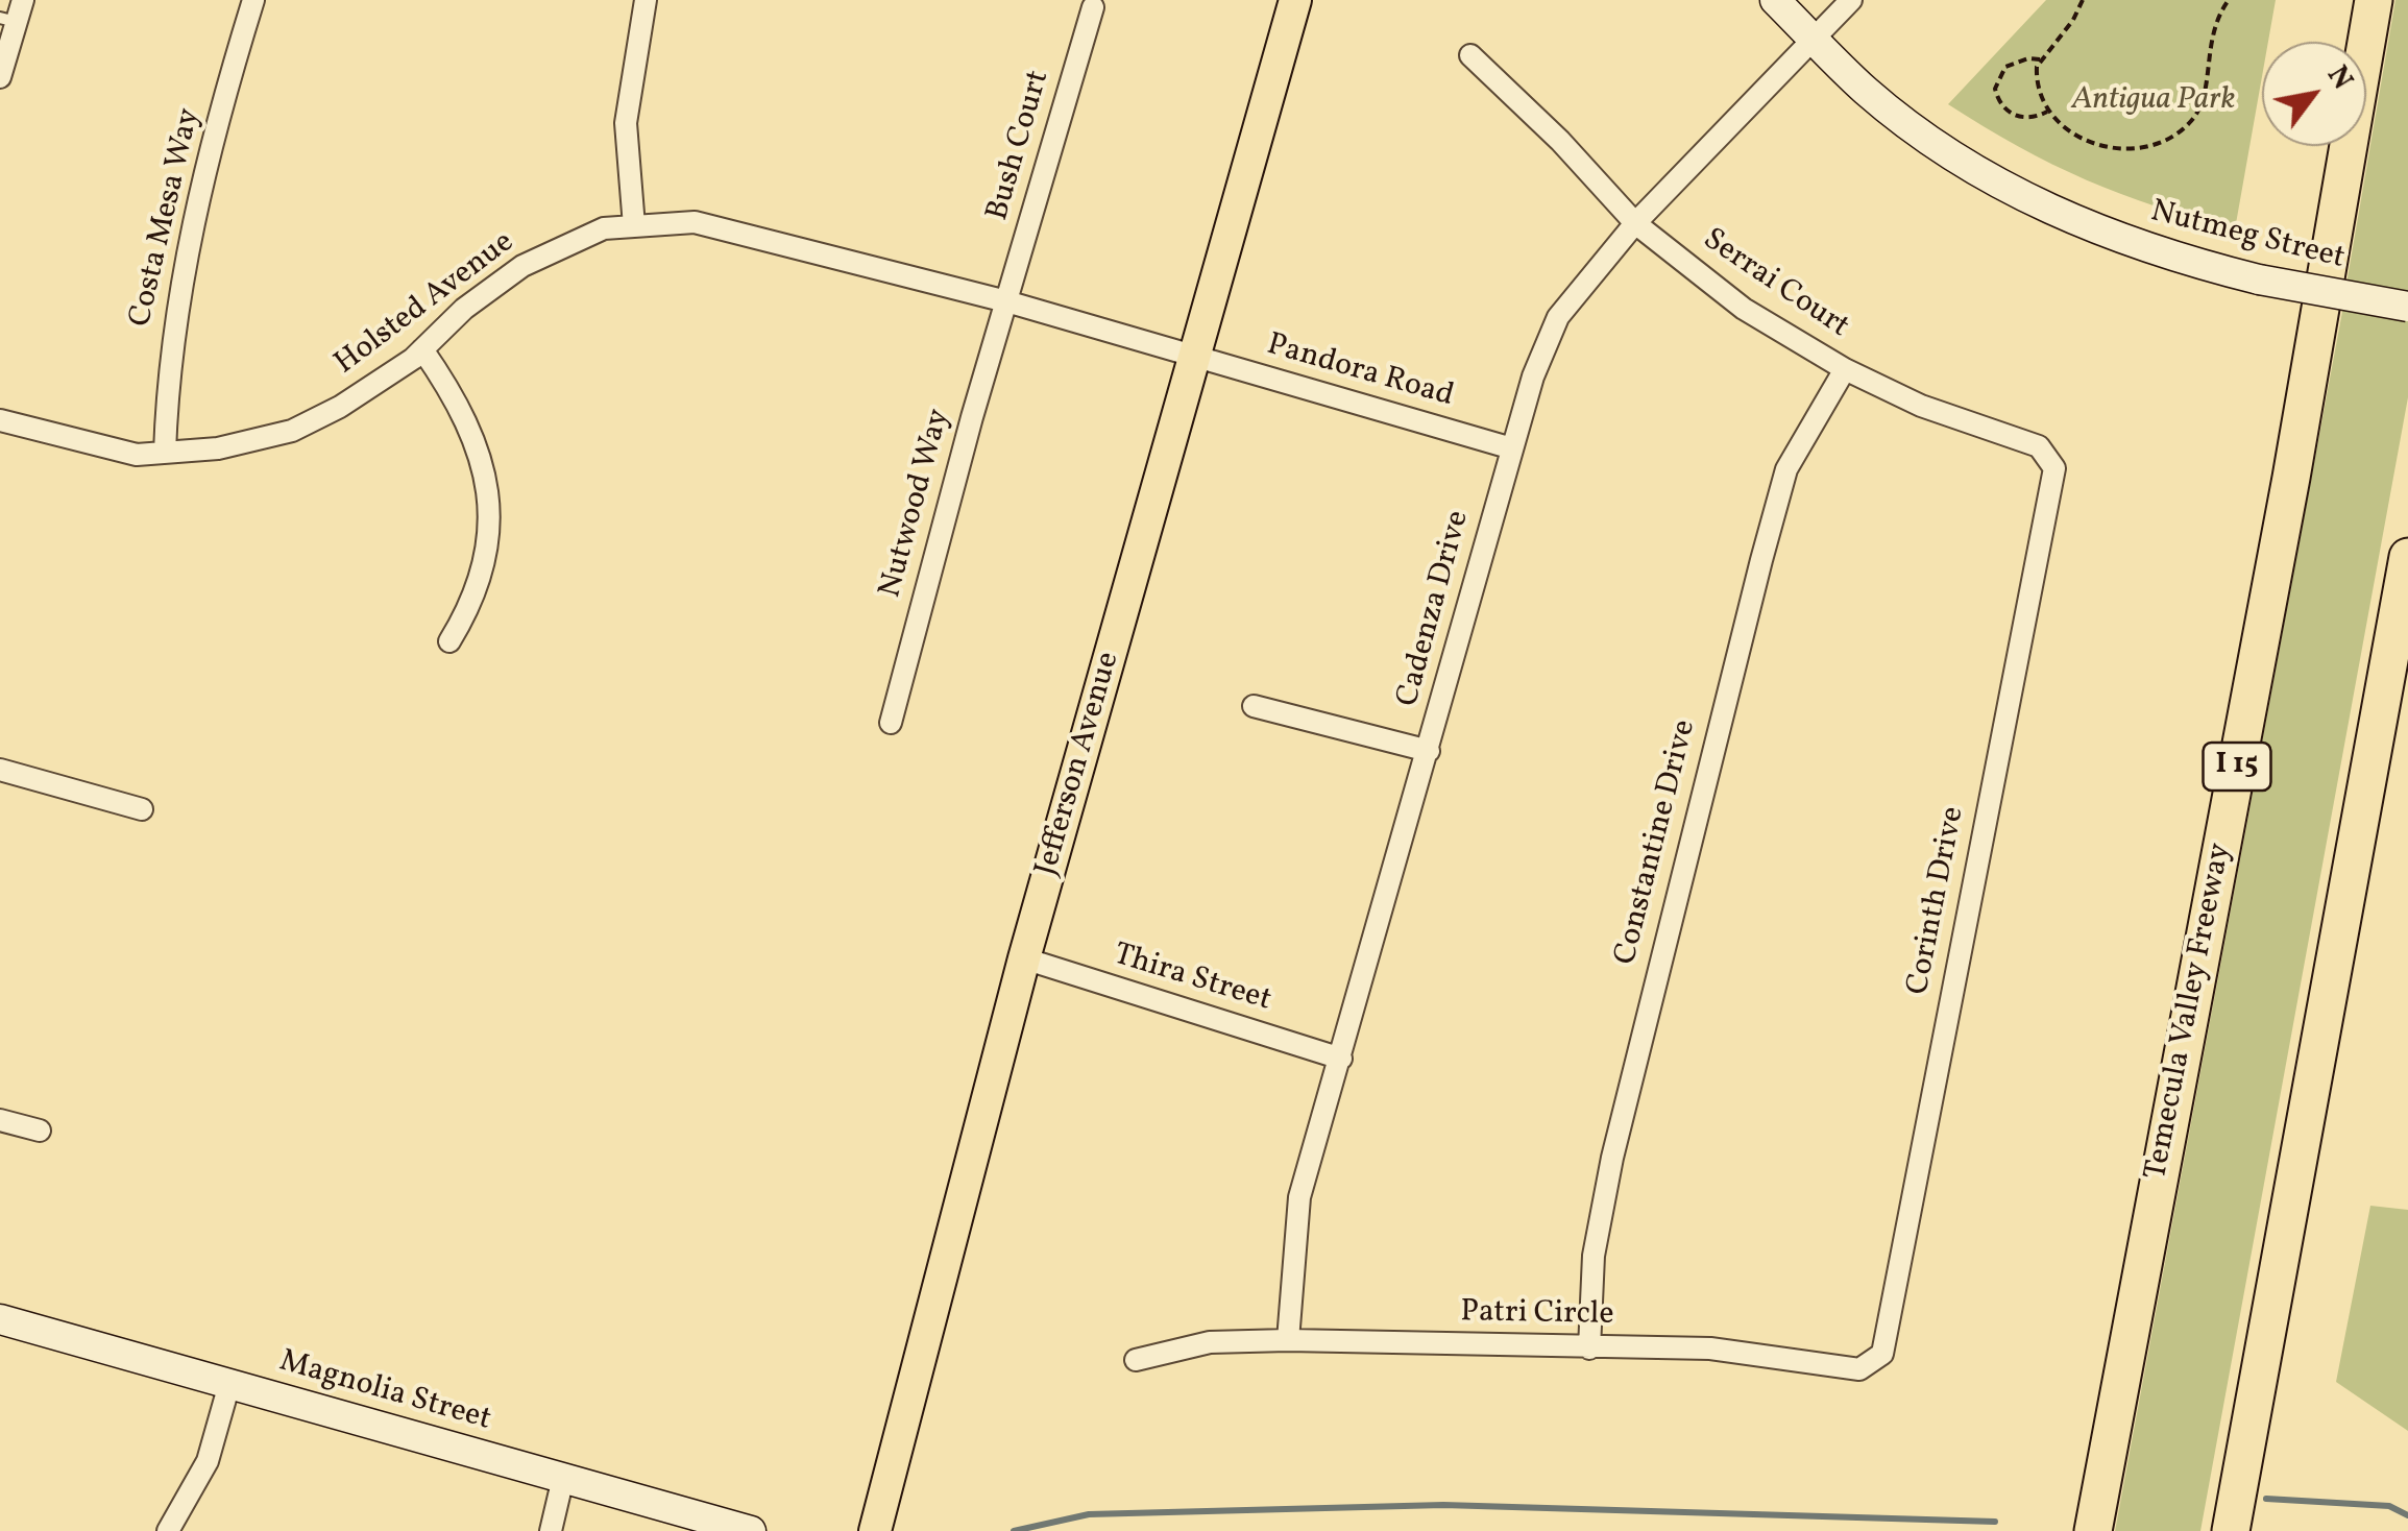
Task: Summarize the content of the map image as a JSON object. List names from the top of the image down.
{
  "streets": {
    "highway": ["I 15", "Temecula Valley Freeway"],
    "main road": ["Jefferson Avenue"],
    "street": [
      "Bush Court",
      "Costa Mesa Way",
      "Nutmeg Street",
      "Serrai Court",
      "Holsted Avenue",
      "Pandora Road",
      "Nutwood Way",
      "Cadenza Drive",
      "Constantine Drive",
      "Corinth Drive",
      "Thira Street",
      "Patri Circle",
      "Magnolia Street"
    ]
  },
  "crossings": [
    ["Bush Court", "Holsted Avenue"],
    ["Bush Court", "Nutwood Way"],
    ["Costa Mesa Way", "Holsted Avenue"],
    ["Nutmeg Street", "Cadenza Drive"],
    ["Serrai Court", "Cadenza Drive"],
    ["Serrai Court", "Constantine Drive"],
    ["Serrai Court", "Corinth Drive"],
    ["Holsted Avenue", "Pandora Road"],
    ["Holsted Avenue", "Nutwood Way"],
    ["Holsted Avenue", "Jefferson Avenue"],
    ["Pandora Road", "Cadenza Drive"],
    ["Pandora Road", "Jefferson Avenue"],
    ["Cadenza Drive", "Thira Street"],
    ["Cadenza Drive", "Patri Circle"],
    ["Jefferson Avenue", "Thira Street"],
    ["Constantine Drive", "Patri Circle"],
    ["Corinth Drive", "Patri Circle"]
  ],
  "parks": ["Antigua Park"],
  "north": "top right"
}
